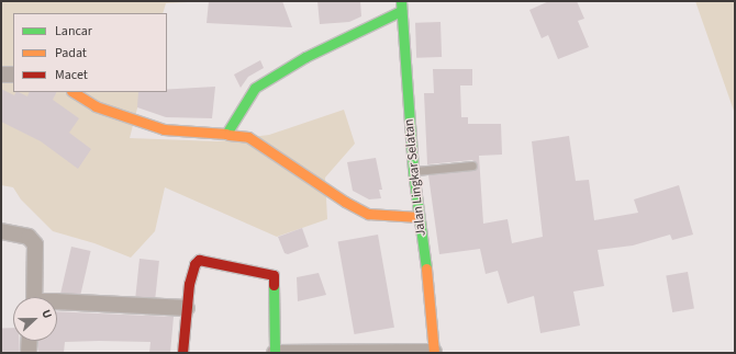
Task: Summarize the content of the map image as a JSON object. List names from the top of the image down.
{
  "streets": {
    "street": ["Jalan Lingkar Selatan"]
  },
  "legend": ["Lancar", "Padat", "Macet"],
  "north": "right"
}
